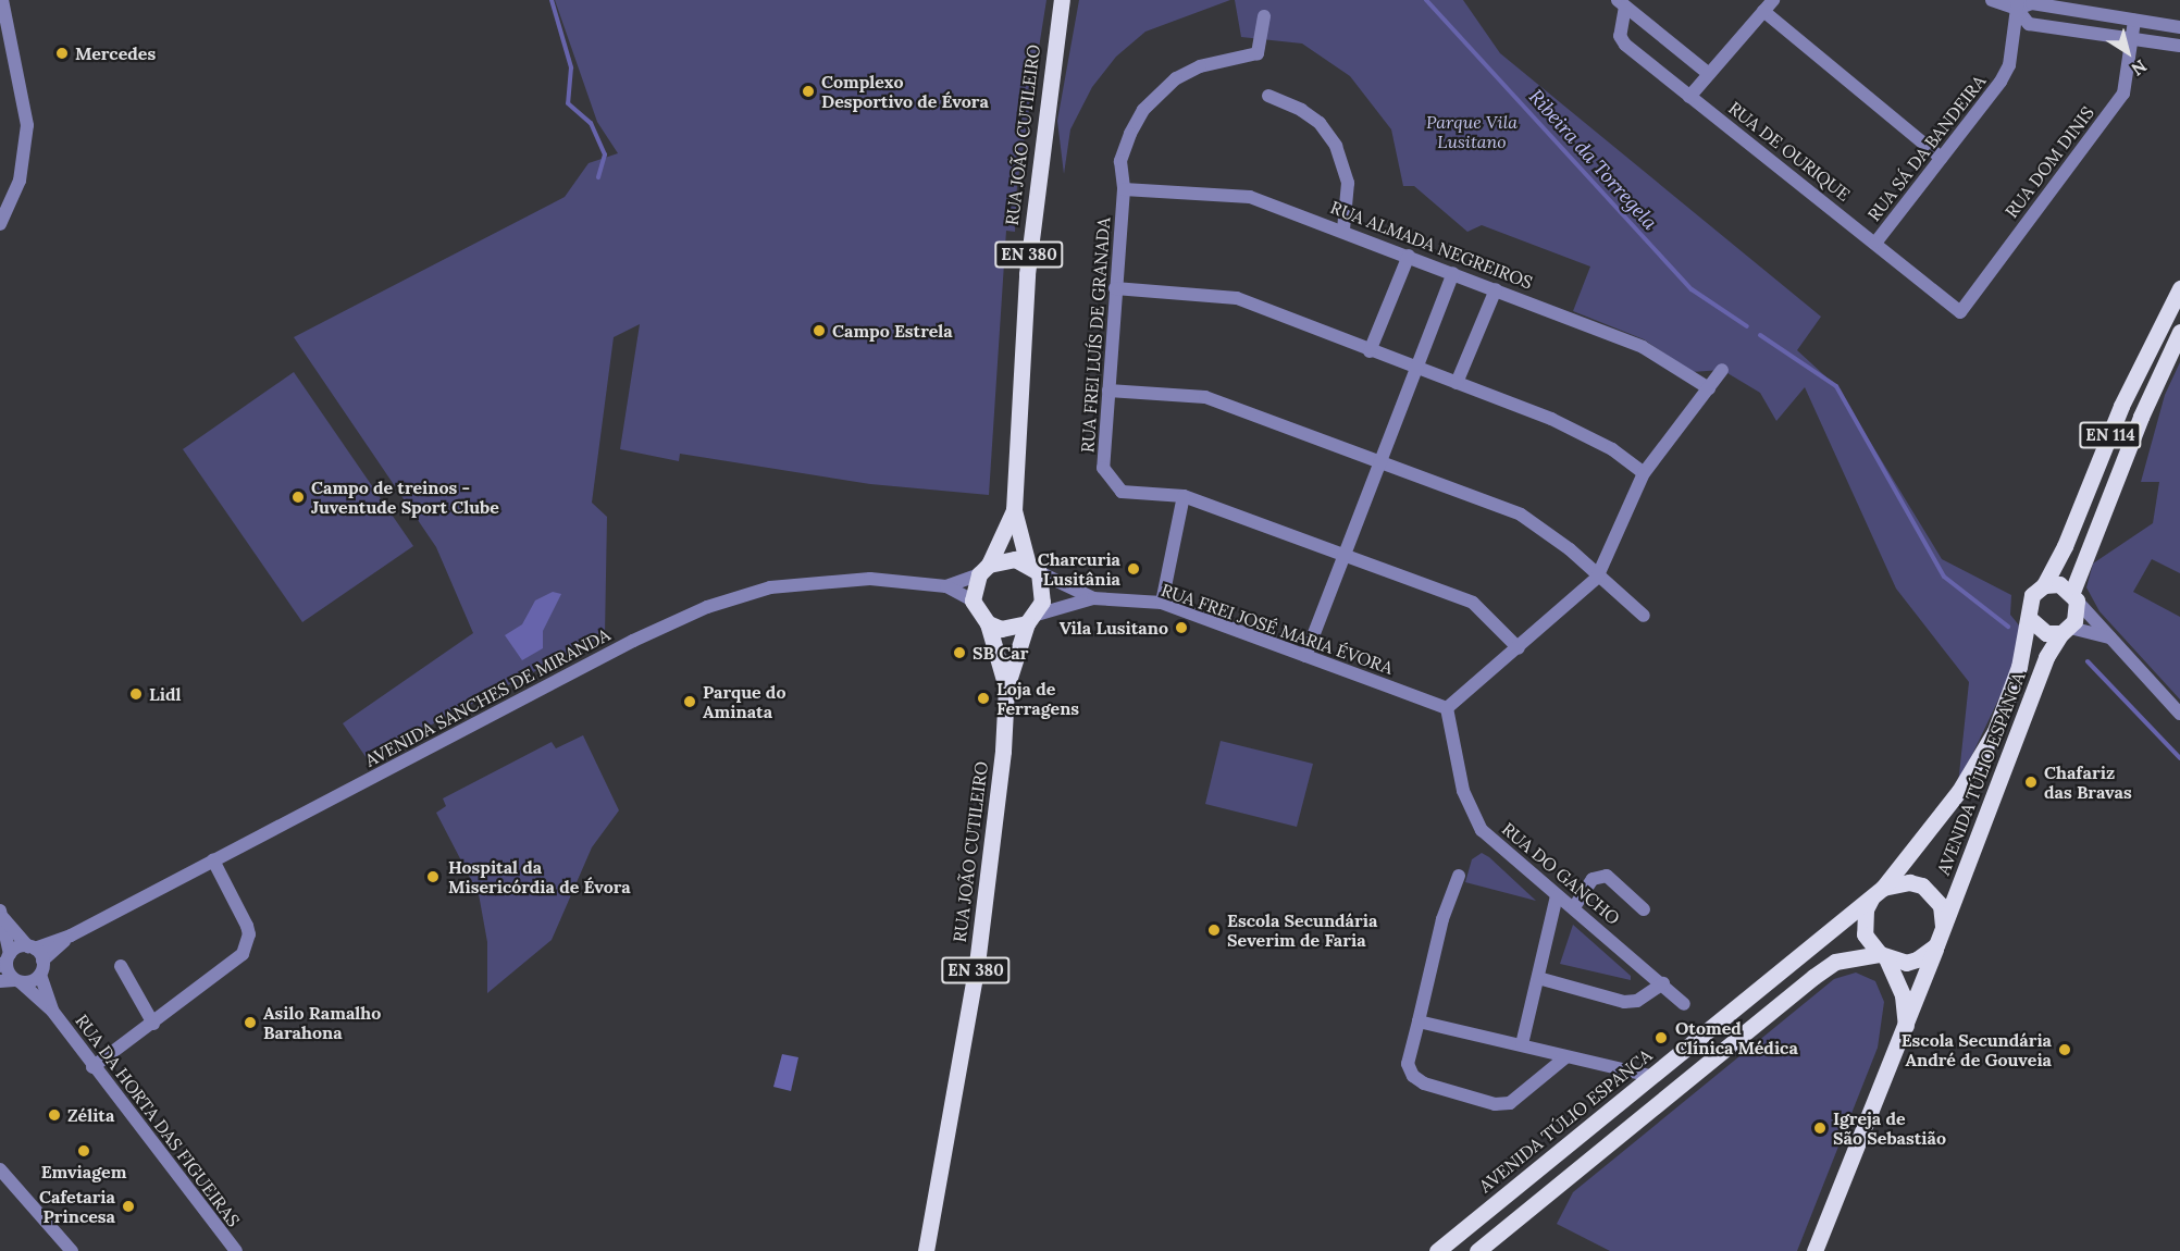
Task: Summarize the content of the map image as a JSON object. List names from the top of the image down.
{
  "streets": {
    "main road": [
      "RUA JOÃO CUTILEIRO",
      "EN 380",
      "EN 114",
      "AVENIDA TÚLIO ESPANCA"
    ],
    "street": [
      "RUA SÁ DA BANDEIRA",
      "RUA DE OURIQUE",
      "RUA DOM DINIS",
      "RUA ALMADA NEGREIROS",
      "RUA FREI LUÍS DE GRANADA",
      "RUA FREI JOSÉ MARIA ÉVORA",
      "AVENIDA SANCHES DE MIRANDA",
      "RUA DO GANCHO",
      "RUA DA HORTA DAS FIGUEIRAS"
    ]
  },
  "crossings": [
    ["RUA JOÃO CUTILEIRO", "RUA FREI JOSÉ MARIA ÉVORA"],
    ["RUA JOÃO CUTILEIRO", "AVENIDA SANCHES DE MIRANDA"],
    ["RUA SÁ DA BANDEIRA", "RUA DE OURIQUE"],
    ["RUA DE OURIQUE", "RUA DOM DINIS"],
    ["RUA ALMADA NEGREIROS", "RUA FREI LUÍS DE GRANADA"],
    ["RUA FREI JOSÉ MARIA ÉVORA", "AVENIDA SANCHES DE MIRANDA"],
    ["RUA FREI JOSÉ MARIA ÉVORA", "RUA DO GANCHO"],
    ["AVENIDA SANCHES DE MIRANDA", "RUA DA HORTA DAS FIGUEIRAS"]
  ],
  "water": ["Ribeira da Torregela"],
  "parks": ["Parque Vila Lusitano"],
  "places": [
    "Mercedes",
    "Complexo Desportivo de Évora",
    "Campo Estrela",
    "Campo de treinos - Juventude Sport Clube",
    "Charcuria Lusitânia",
    "Vila Lusitano",
    "SB Car",
    "Lidl",
    "Loja de Ferragens",
    "Parque do Aminata",
    "Chafariz das Bravas",
    "Hospital da Misericórdia de Évora",
    "Escola Secundária Severim de Faria",
    "Asilo Ramalho Barahona",
    "Otomed Clínica Médica",
    "Escola Secundária André de Gouveia",
    "Zélita",
    "Igreja de São Sebastião",
    "Emviagem",
    "Cafetaria Princesa"
  ],
  "north": "bottom right"
}
